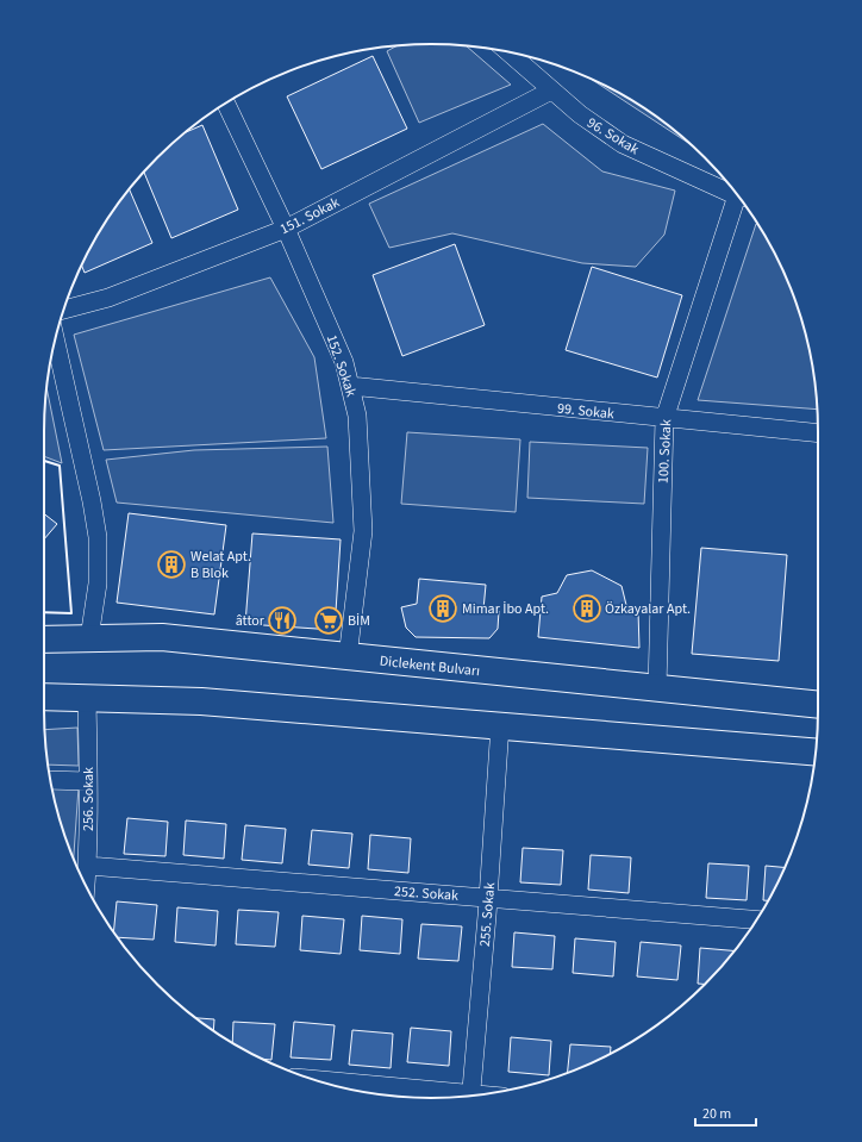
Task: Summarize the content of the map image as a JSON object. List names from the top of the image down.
{
  "streets": {
    "main road": ["Diclekent Bulvarı"],
    "street": [
      "96. Sokak",
      "151. Sokak",
      "152. Sokak",
      "99. Sokak",
      "100. Sokak",
      "256. Sokak",
      "252. Sokak",
      "255. Sokak"
    ]
  },
  "crossings": [
    ["96. Sokak", "151. Sokak"],
    ["151. Sokak", "152. Sokak"],
    ["152. Sokak", "99. Sokak"],
    ["152. Sokak", "Diclekent Bulvarı"],
    ["99. Sokak", "100. Sokak"],
    ["100. Sokak", "Diclekent Bulvarı"],
    ["256. Sokak", "252. Sokak"],
    ["252. Sokak", "255. Sokak"]
  ],
  "places": {
    "building": ["Welat Apt. B Blok", "Mimar İbo Apt.", "Özkayalar Apt."],
    "restaurant": ["âttor"],
    "supermarket": ["BİM"]
  },
  "scale_bar": "20 m"
}
